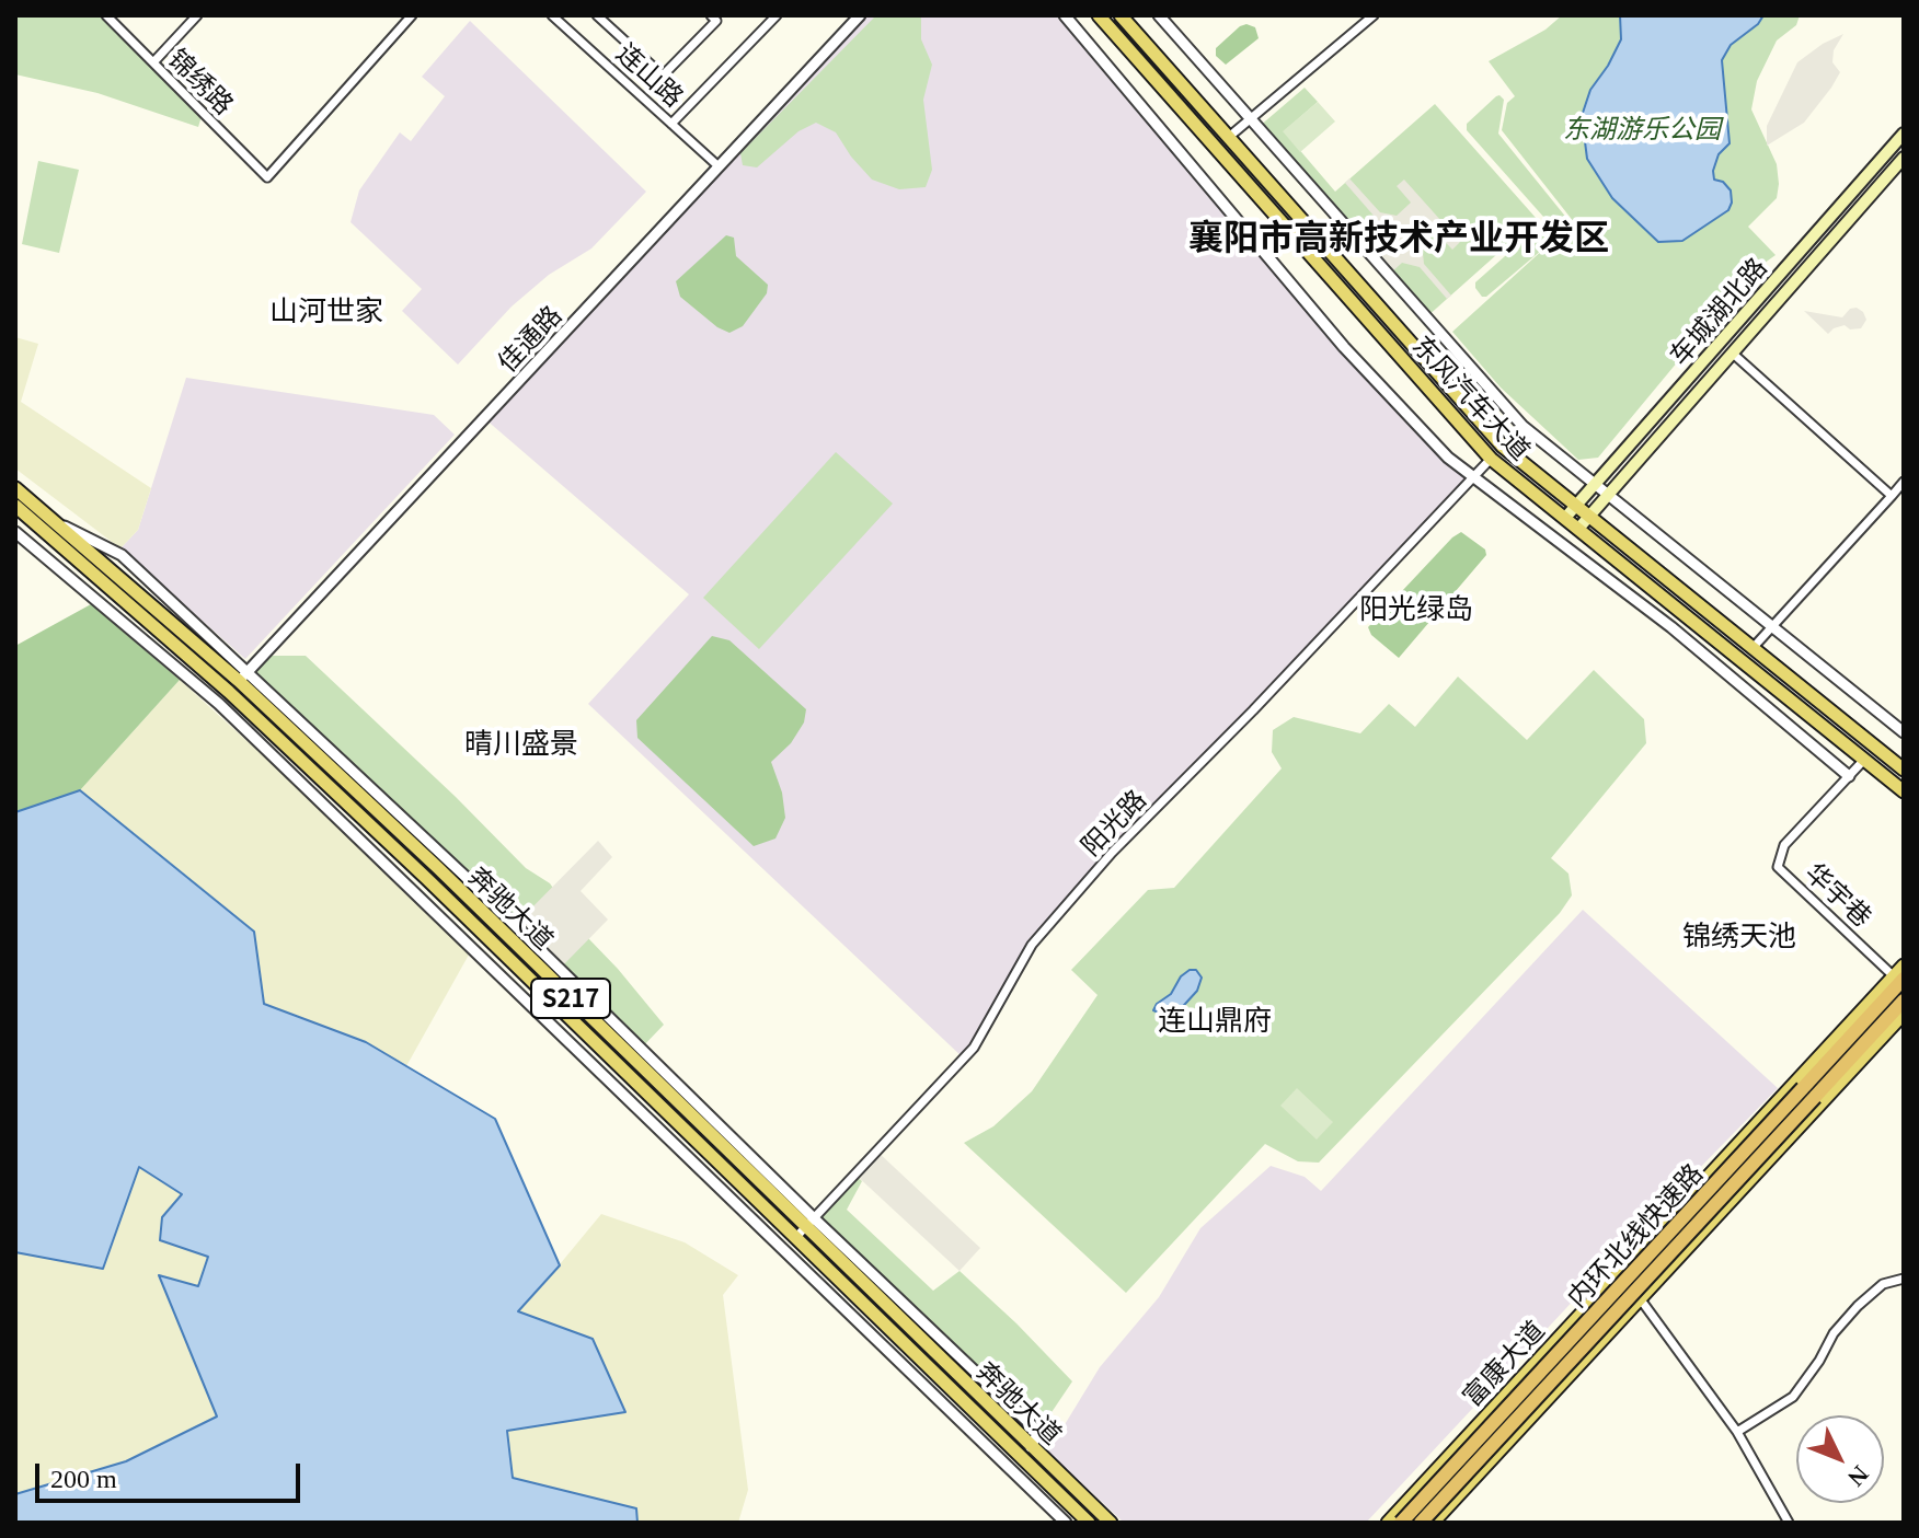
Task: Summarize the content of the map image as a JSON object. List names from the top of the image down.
{
  "streets": {
    "highway": ["内环北线快速路"],
    "main road": [
      "车城湖北路",
      "东风汽车大道",
      "奔驰大道",
      "S217",
      "富康大道"
    ],
    "street": [
      "连山路",
      "锦绣路",
      "佳通路",
      "阳光路",
      "华宇巷"
    ]
  },
  "crossings": [
    ["连山路", "佳通路"],
    ["车城湖北路", "东风汽车大道"],
    ["佳通路", "奔驰大道"],
    ["东风汽车大道", "阳光路"],
    ["东风汽车大道", "华宇巷"],
    ["阳光路", "奔驰大道"],
    ["华宇巷", "内环北线快速路"],
    ["华宇巷", "富康大道"],
    ["内环北线快速路", "富康大道"]
  ],
  "districts": [
    "襄阳市高新技术产业开发区",
    "山河世家",
    "阳光绿岛",
    "晴川盛景",
    "锦绣天池",
    "连山鼎府"
  ],
  "parks": ["东湖游乐公园"],
  "scale_bar": "200 m",
  "north": "bottom right"
}
